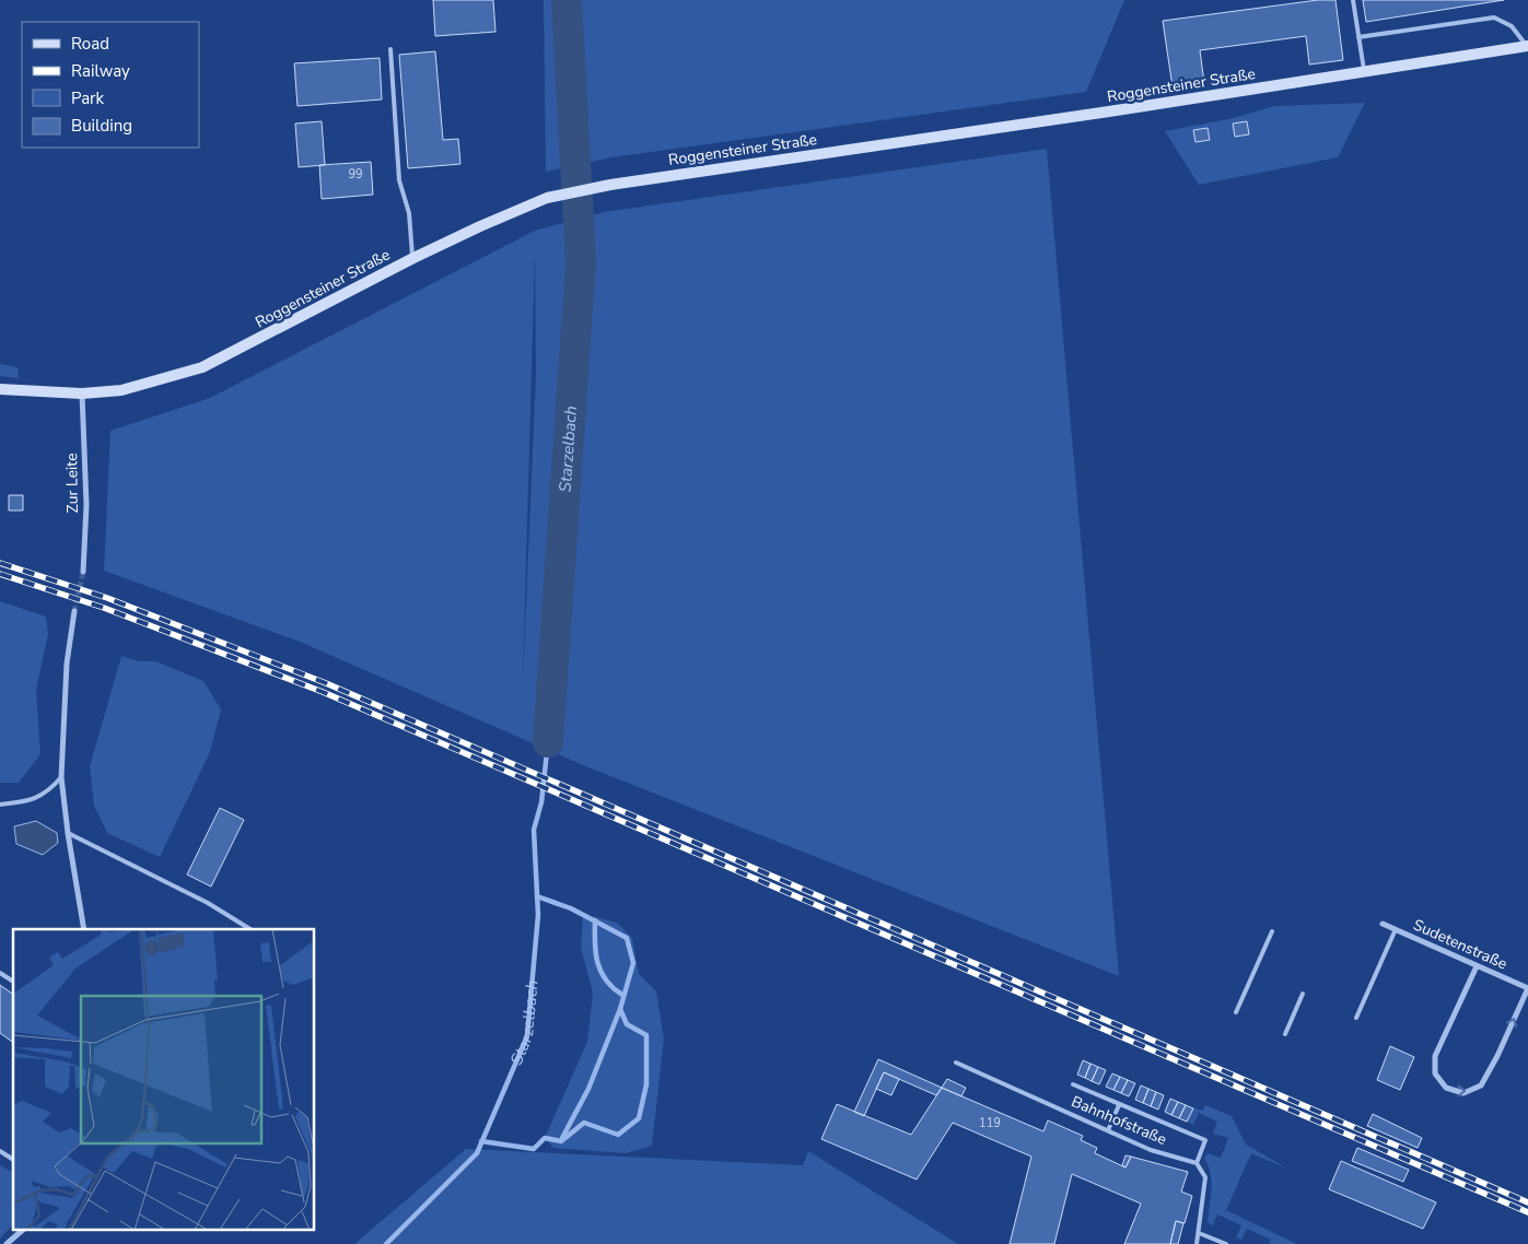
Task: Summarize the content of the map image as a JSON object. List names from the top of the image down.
{
  "streets": {
    "street": ["Roggensteiner Straße", "Zur Leite", "Sudetenstraße"],
    "lane": ["Bahnhofstraße"]
  },
  "crossings": [
    ["Roggensteiner Straße", "Zur Leite"]
  ],
  "water": ["Starzelbach"],
  "house_numbers": ["99", "119"],
  "legend": [
    "Road",
    "Railway",
    "Park",
    "Building"
  ]
}
